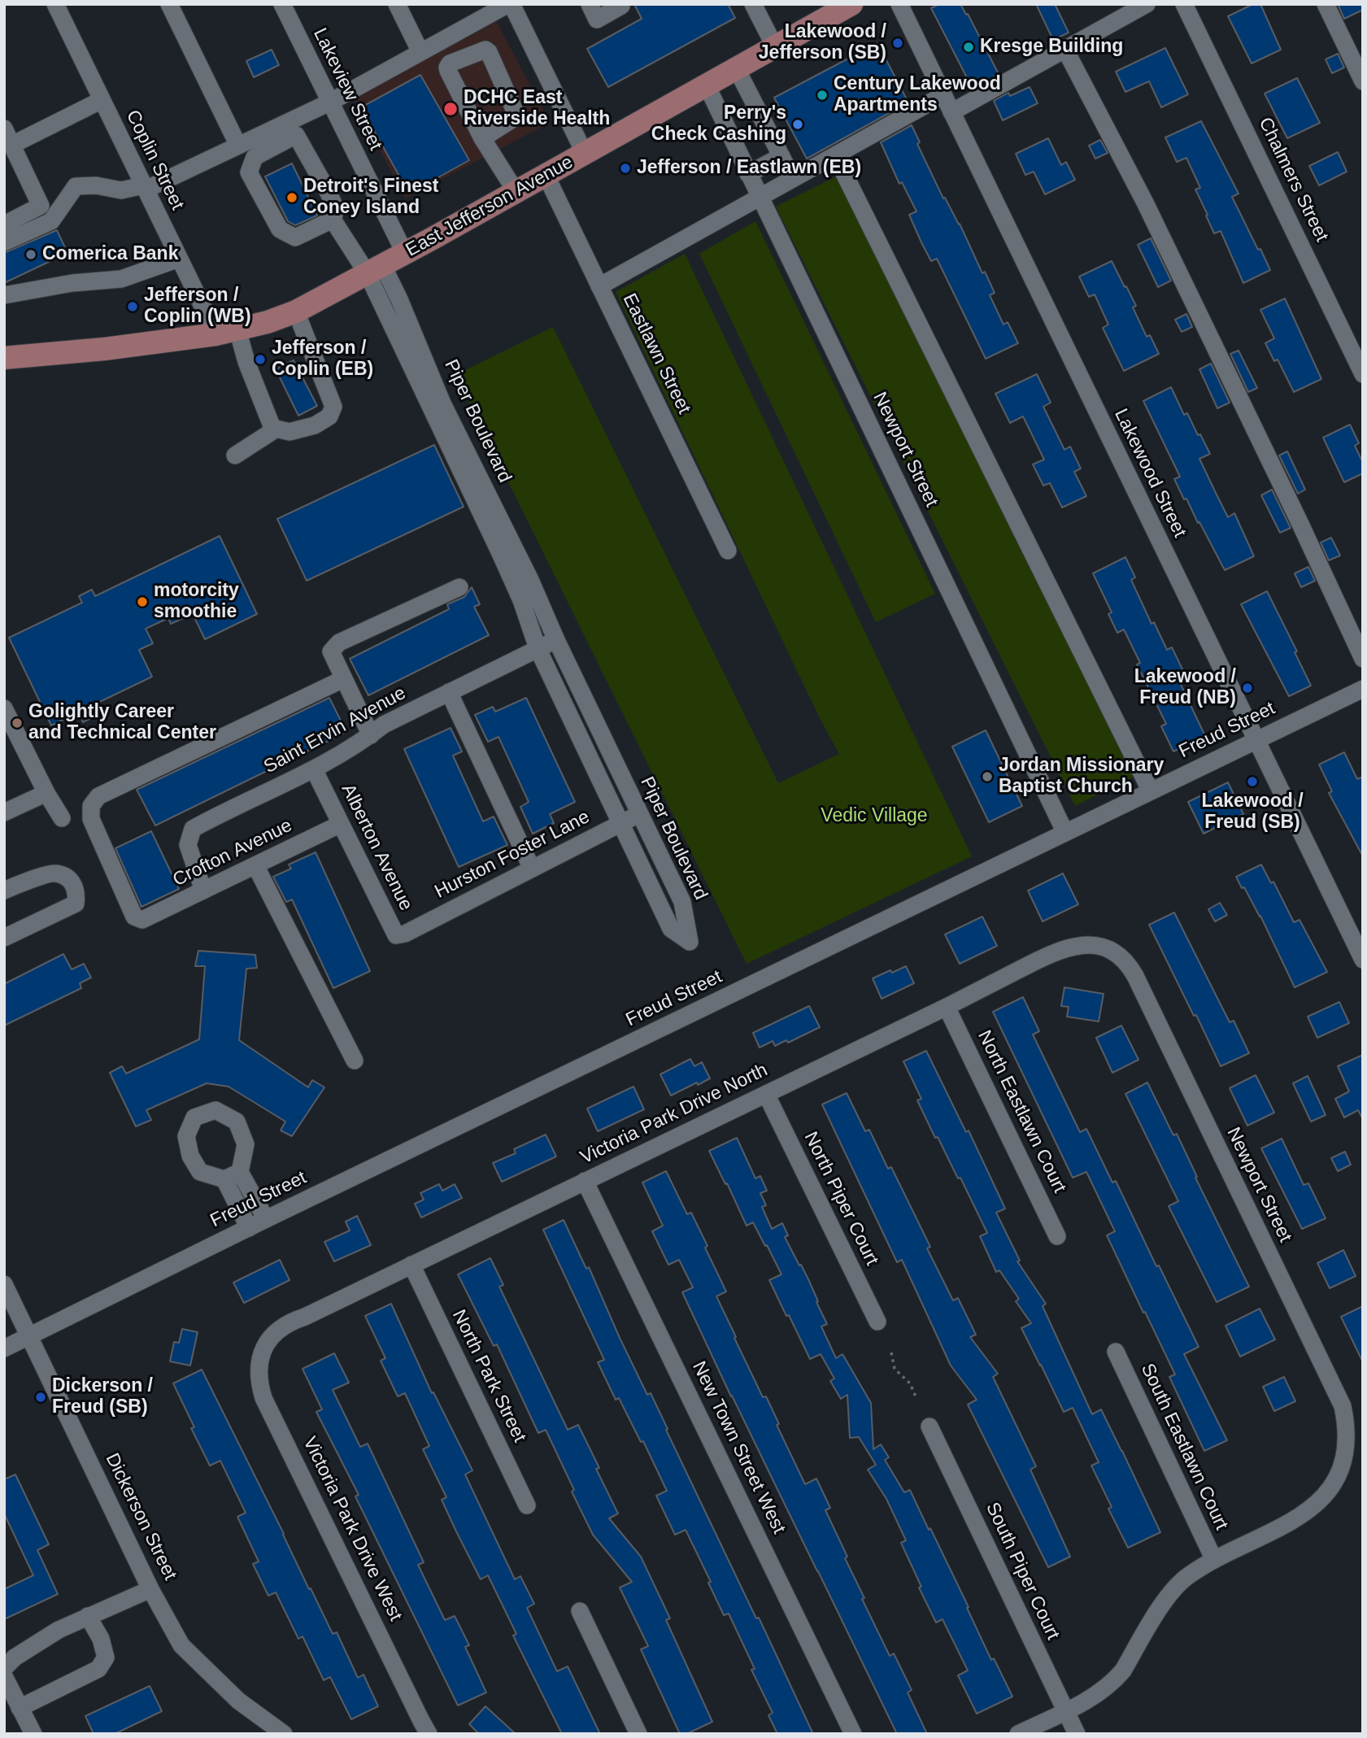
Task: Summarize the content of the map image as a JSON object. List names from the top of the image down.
{
  "streets": {
    "main road": ["East Jefferson Avenue"],
    "street": [
      "Lakeview Street",
      "Coplin Street",
      "Chalmers Street",
      "Eastlawn Street",
      "Piper Boulevard",
      "Newport Street",
      "Lakewood Street",
      "Saint Ervin Avenue",
      "Freud Street",
      "Alberton Avenue",
      "Crofton Avenue",
      "Hurston Foster Lane",
      "North Eastlawn Court",
      "Victoria Park Drive North",
      "North Piper Court",
      "North Park Street",
      "South Eastlawn Court",
      "New Town Street West",
      "Dickerson Street",
      "Victoria Park Drive West",
      "South Piper Court"
    ]
  },
  "crossings": [
    ["Lakeview Street", "East Jefferson Avenue"],
    ["Coplin Street", "East Jefferson Avenue"],
    ["East Jefferson Avenue", "Eastlawn Street"],
    ["East Jefferson Avenue", "Piper Boulevard"],
    ["East Jefferson Avenue", "Newport Street"],
    ["Piper Boulevard", "Saint Ervin Avenue"],
    ["Piper Boulevard", "Hurston Foster Lane"],
    ["Newport Street", "Freud Street"],
    ["Newport Street", "Victoria Park Drive North"],
    ["Newport Street", "South Eastlawn Court"],
    ["Newport Street", "South Piper Court"],
    ["Lakewood Street", "Freud Street"],
    ["Saint Ervin Avenue", "Alberton Avenue"],
    ["Saint Ervin Avenue", "Crofton Avenue"],
    ["Freud Street", "Dickerson Street"],
    ["Alberton Avenue", "Crofton Avenue"],
    ["Alberton Avenue", "Hurston Foster Lane"],
    ["North Eastlawn Court", "Victoria Park Drive North"],
    ["Victoria Park Drive North", "North Piper Court"],
    ["Victoria Park Drive North", "North Park Street"],
    ["Victoria Park Drive North", "New Town Street West"],
    ["Victoria Park Drive North", "Victoria Park Drive West"]
  ],
  "parks": ["Vedic Village"],
  "places": [
    "Lakewood / Jefferson (SB)",
    "Kresge Building",
    "Century Lakewood Apartments",
    "DCHC East Riverside Health",
    "Perry's Check Cashing",
    "Jefferson / Eastlawn (EB)",
    "Detroit's Finest Coney Island",
    "Comerica Bank",
    "Jefferson / Coplin (WB)",
    "Jefferson / Coplin (EB)",
    "motorcity smoothie",
    "Lakewood / Freud (NB)",
    "Golightly Career and Technical Center",
    "Jordan Missionary Baptist Church",
    "Lakewood / Freud (SB)",
    "Dickerson / Freud (SB)"
  ]
}
